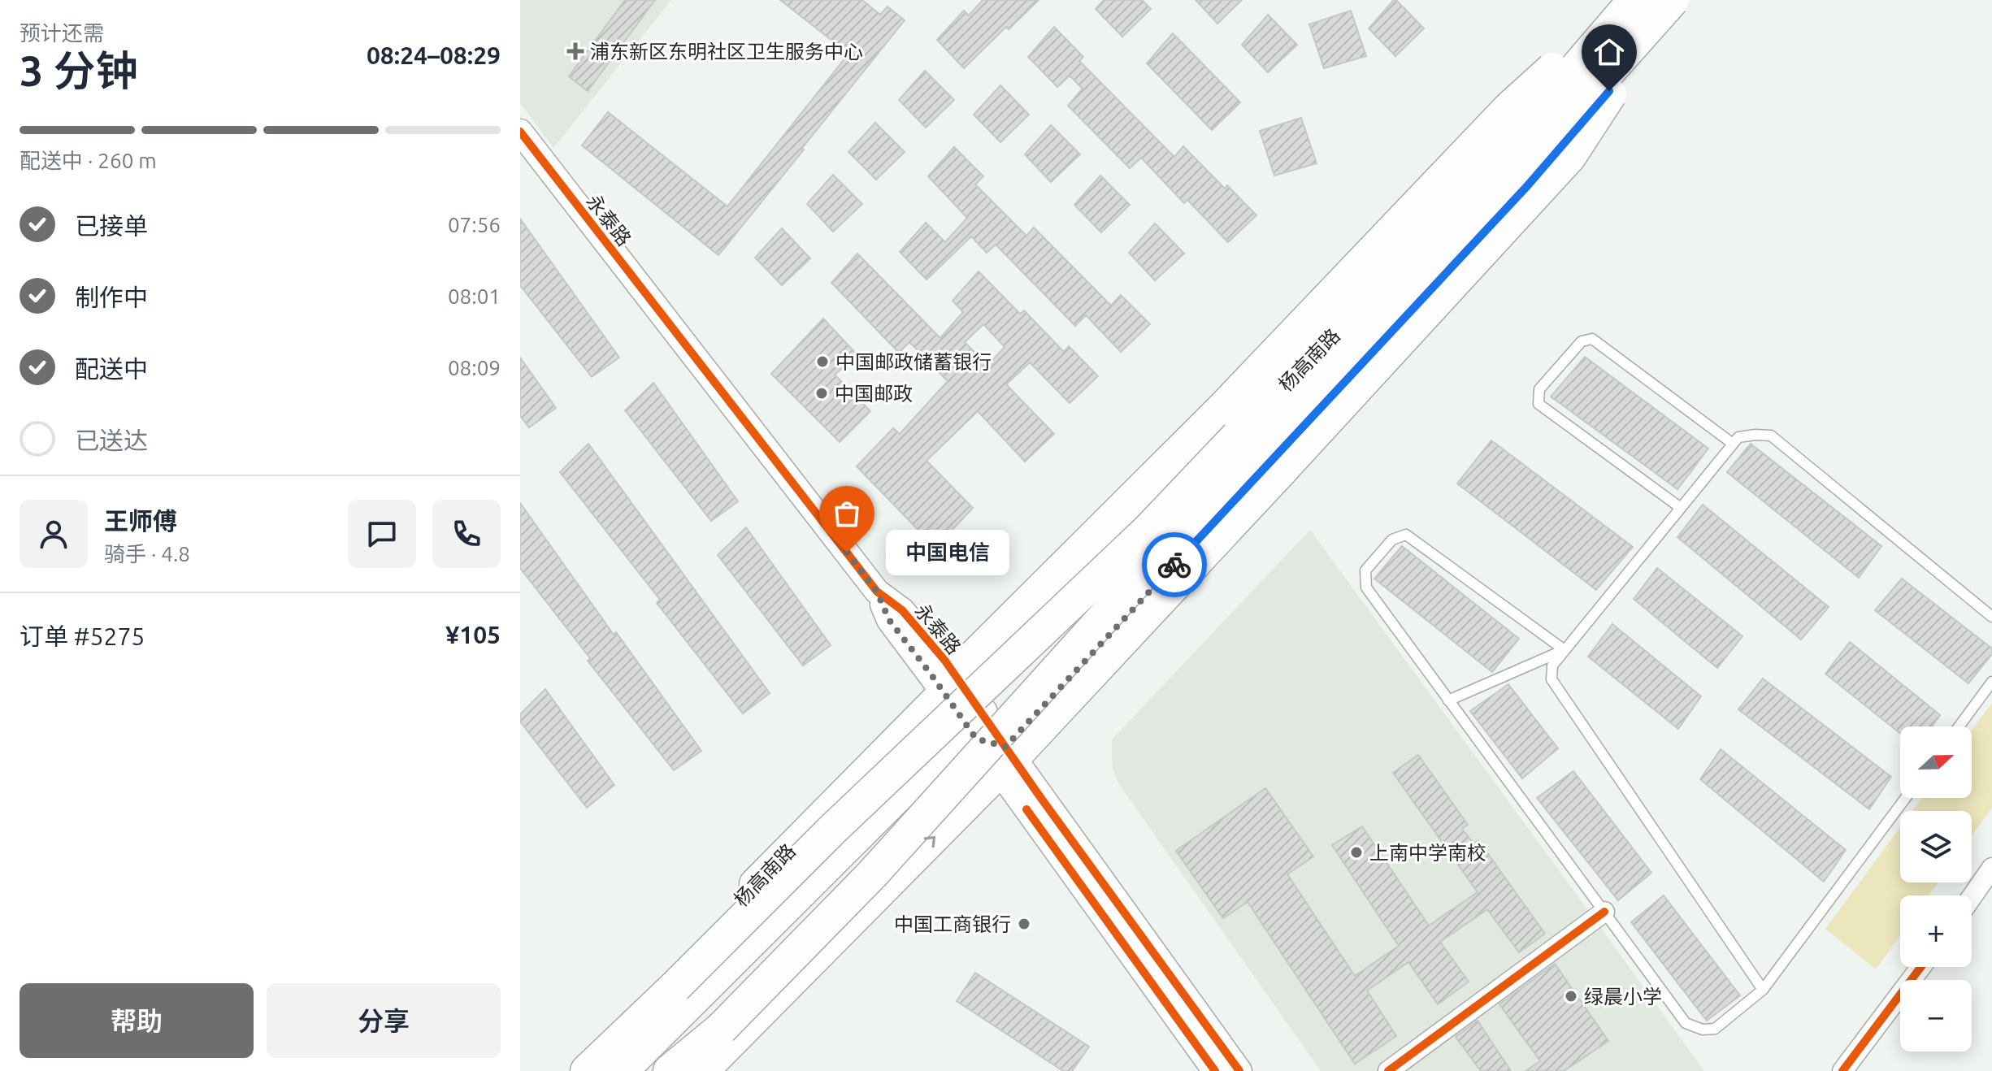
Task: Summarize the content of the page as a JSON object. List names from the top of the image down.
{
  "streets": {
    "highway": ["杨高南路"],
    "street": ["永泰路"]
  },
  "crossings": [
    ["永泰路", "杨高南路"]
  ],
  "places": {
    "health": ["浦东新区东明社区卫生服务中心"],
    "other": [
      "中国邮政储蓄银行",
      "中国邮政",
      "中国电信",
      "上南中学南校",
      "中国工商银行",
      "绿晨小学"
    ]
  },
  "north": "right",
  "page": {
    "heading": ["3 分钟", "预计还需", "08:24–08:29"],
    "panel": [
      "王师傅",
      "骑手 · 4.8",
      "订单 #5275",
      "¥105"
    ],
    "bar": "配送中 · 260 m",
    "list": [
      ["已接单", "07:56"],
      ["制作中", "08:01"],
      ["配送中", "08:09"],
      "已送达"
    ],
    "bubble": "中国电信",
    "map_buttons": ["+", "−"],
    "buttons": ["帮助", "分享"]
  }
}
